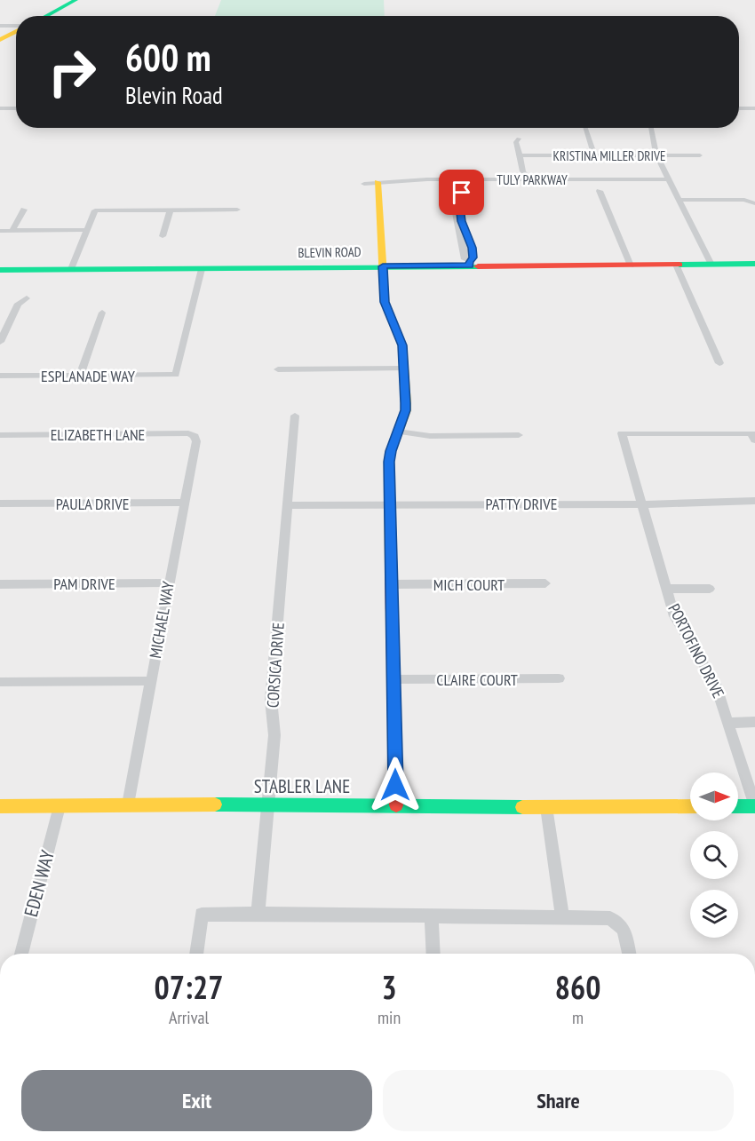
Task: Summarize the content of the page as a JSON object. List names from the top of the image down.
{
  "streets": {
    "street": [
      "KRISTINA MILLER DRIVE",
      "TULY PARKWAY",
      "BLEVIN ROAD",
      "ESPLANADE WAY",
      "ELIZABETH LANE",
      "PAULA DRIVE",
      "PATTY DRIVE",
      "PAM DRIVE",
      "MICH COURT",
      "MICHAEL WAY",
      "PORTOFINO DRIVE",
      "CORSICA DRIVE",
      "CLAIRE COURT",
      "STABLER LANE",
      "EDEN WAY"
    ]
  },
  "crossings": [
    ["BLEVIN ROAD", "ESPLANADE WAY"],
    ["ELIZABETH LANE", "MICHAEL WAY"],
    ["PAULA DRIVE", "MICHAEL WAY"],
    ["PATTY DRIVE", "PORTOFINO DRIVE"],
    ["PATTY DRIVE", "CORSICA DRIVE"],
    ["PAM DRIVE", "MICHAEL WAY"],
    ["MICHAEL WAY", "STABLER LANE"],
    ["CORSICA DRIVE", "STABLER LANE"],
    ["STABLER LANE", "EDEN WAY"]
  ],
  "north": "right",
  "page": {
    "turn": ["600 m", "Blevin Road"],
    "eta": [
      "07:27",
      "Arrival",
      "3",
      "min",
      "860",
      "m"
    ],
    "buttons": ["Exit", "Share"]
  }
}
